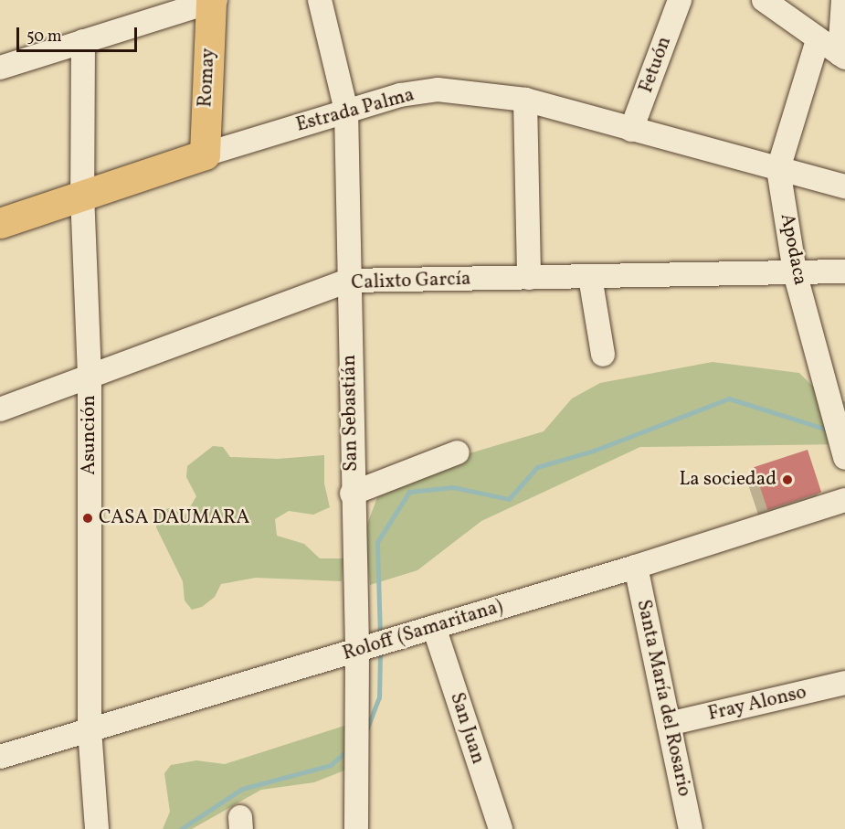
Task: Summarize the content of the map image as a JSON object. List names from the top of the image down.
{
  "streets": {
    "main road": ["Romay", "Estrada Palma"],
    "street": [
      "Fetuón",
      "Apodaca",
      "Calixto García",
      "San Sebastián",
      "Asunción",
      "Roloff (Samaritana)",
      "Santa María del Rosario",
      "Fray Alonso",
      "San Juan"
    ]
  },
  "crossings": [
    ["Fetuón", "Estrada Palma"],
    ["Romay", "Estrada Palma"],
    ["Estrada Palma", "Apodaca"],
    ["Estrada Palma", "San Sebastián"],
    ["Estrada Palma", "Asunción"],
    ["Apodaca", "Calixto García"],
    ["Calixto García", "San Sebastián"],
    ["Calixto García", "Asunción"],
    ["San Sebastián", "Roloff (Samaritana)"],
    ["Asunción", "Roloff (Samaritana)"],
    ["Roloff (Samaritana)", "Santa María del Rosario"],
    ["Roloff (Samaritana)", "San Juan"],
    ["Santa María del Rosario", "Fray Alonso"]
  ],
  "places": ["La sociedad", "CASA DAUMARA"],
  "scale_bar": "50 m"
}
